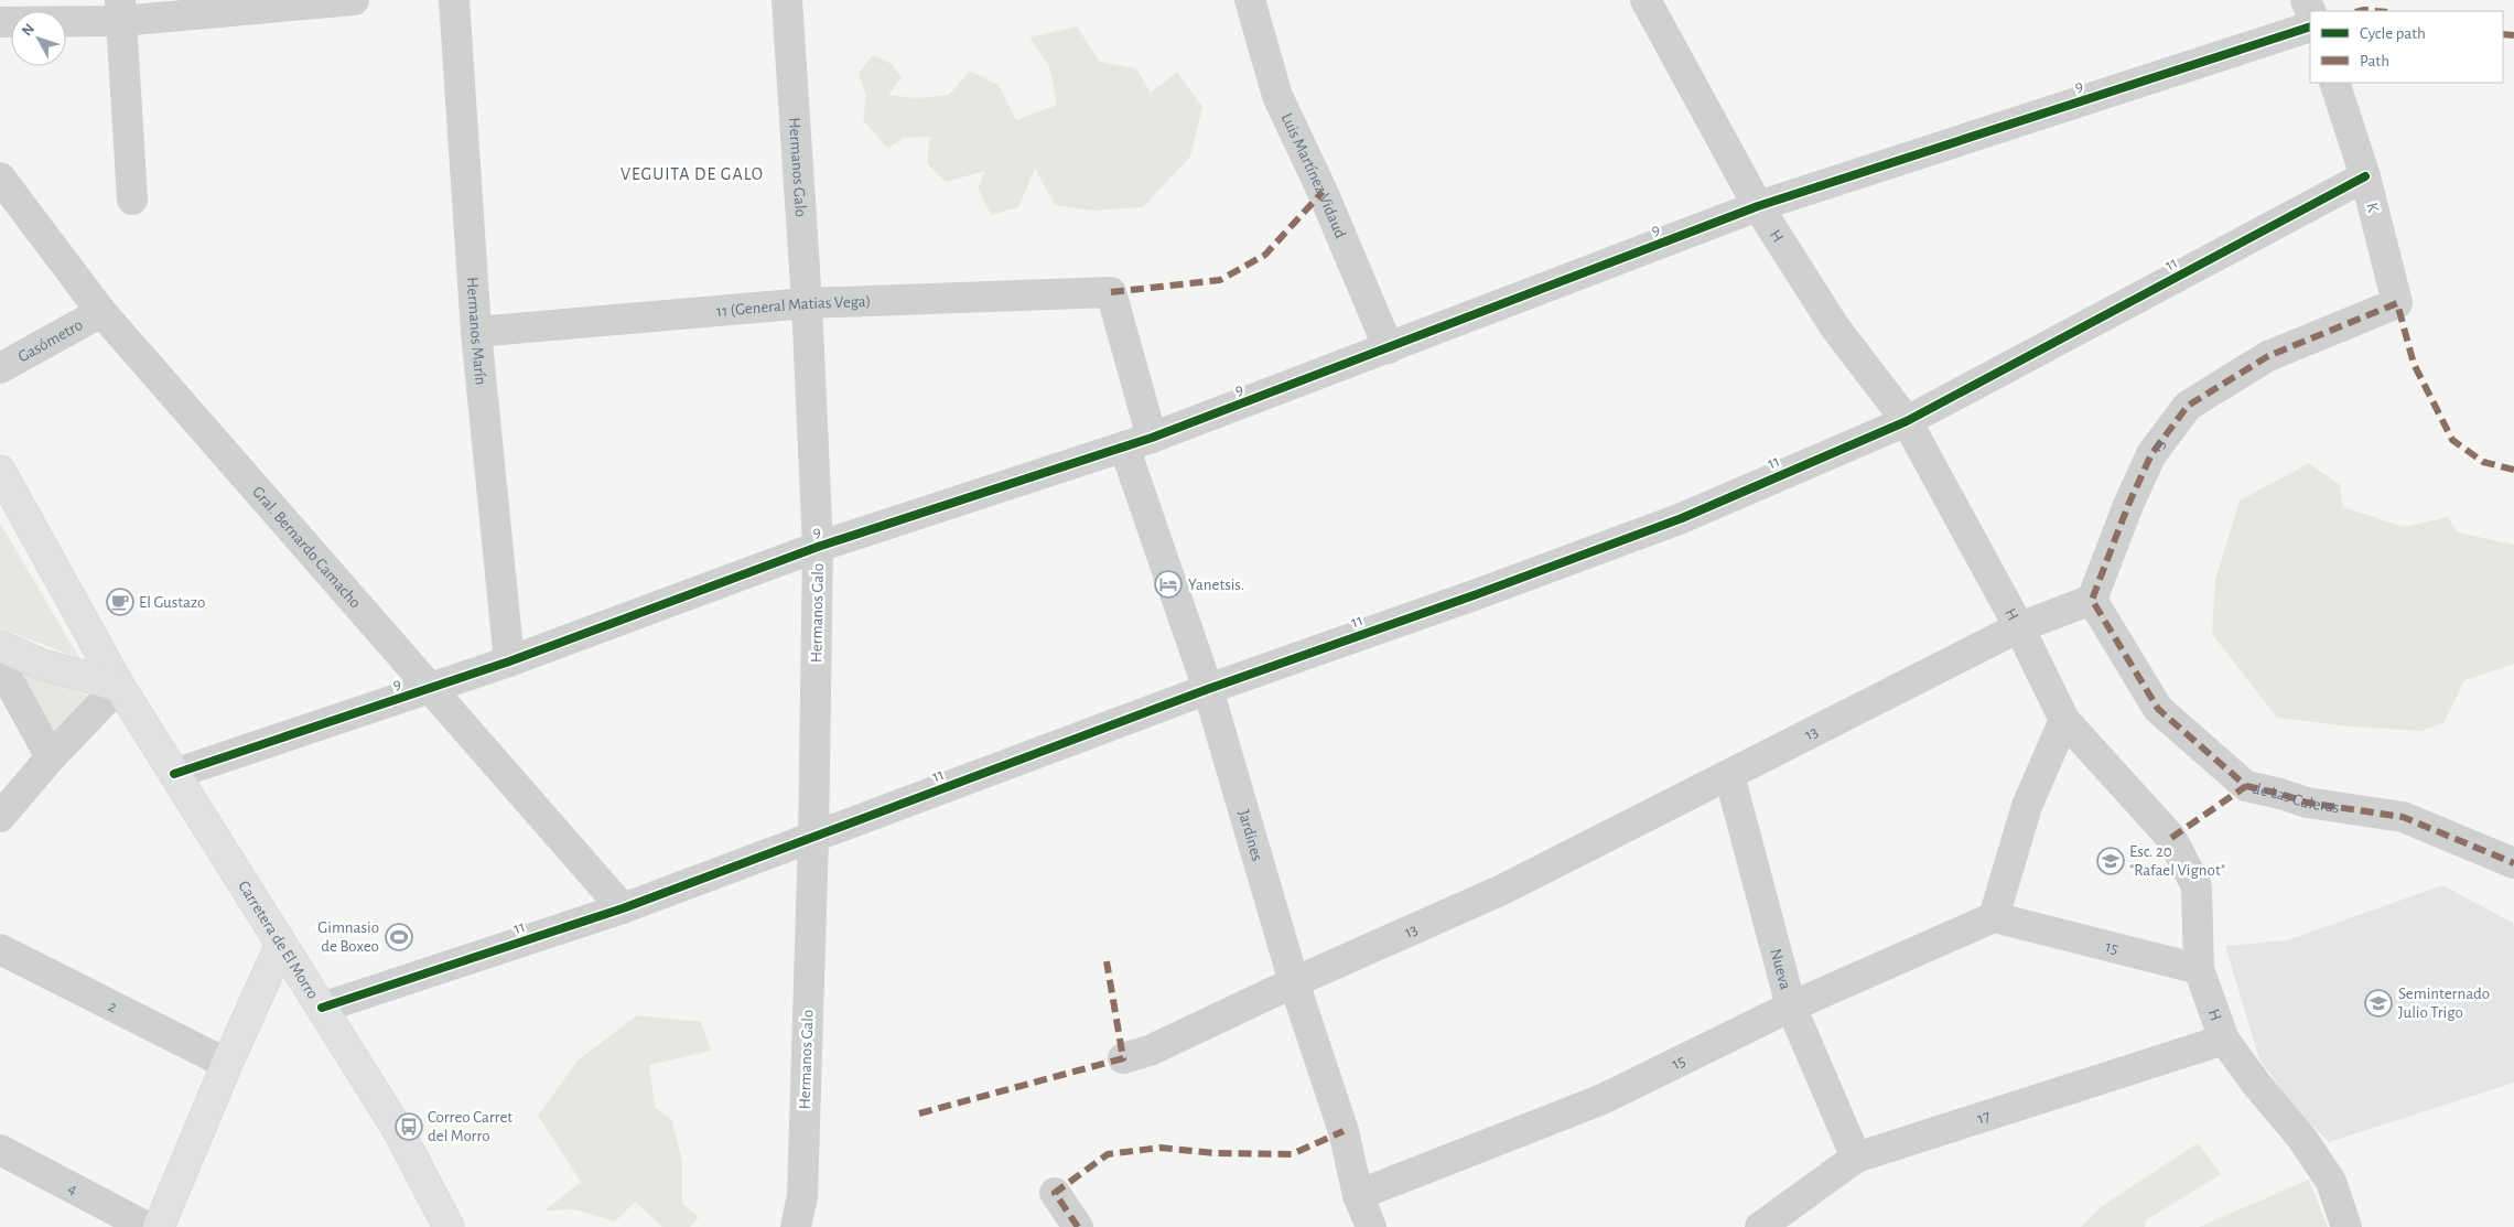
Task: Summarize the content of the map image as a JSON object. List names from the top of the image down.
{
  "streets": {
    "main road": ["Carretera de El Morro"],
    "street": [
      "9",
      "Hermanos Galo",
      "Luis Martínez Vidaud",
      "K",
      "H",
      "11",
      "11 (General Matias Vega)",
      "Hermanos Marín",
      "Gasómetro",
      "13",
      "Gral. Bernardo Camacho",
      "de Las Caleras",
      "Jardines",
      "15",
      "Nueva",
      "2",
      "17",
      "4"
    ]
  },
  "crossings": [
    ["9", "Hermanos Galo"],
    ["9", "Luis Martínez Vidaud"],
    ["9", "H"],
    ["9", "Hermanos Marín"],
    ["9", "Gral. Bernardo Camacho"],
    ["9", "Jardines"],
    ["9", "Carretera de El Morro"],
    ["Hermanos Galo", "11"],
    ["Hermanos Galo", "11 (General Matias Vega)"],
    ["K", "11"],
    ["K", "13"],
    ["H", "11"],
    ["H", "13"],
    ["H", "15"],
    ["H", "17"],
    ["11", "Gral. Bernardo Camacho"],
    ["11", "Jardines"],
    ["11", "Carretera de El Morro"],
    ["11 (General Matias Vega)", "Hermanos Marín"],
    ["11 (General Matias Vega)", "Jardines"],
    ["Gasómetro", "Gral. Bernardo Camacho"],
    ["13", "de Las Caleras"],
    ["13", "Jardines"],
    ["13", "Nueva"],
    ["Jardines", "15"],
    ["15", "Nueva"],
    ["Nueva", "17"]
  ],
  "districts": ["VEGUITA DE GALO"],
  "places": {
    "hotel": ["Yanetsis."],
    "cafe": ["El Gustazo"],
    "school or university": ["Esc. 20 \"Rafael Vignot\"", "Seminternado Julio Trigo"],
    "sports": ["Gimnasio de Boxeo"],
    "bus stop": ["Correo Carret del Morro"]
  },
  "legend": ["Cycle path", "Path"],
  "north": "top left"
}
